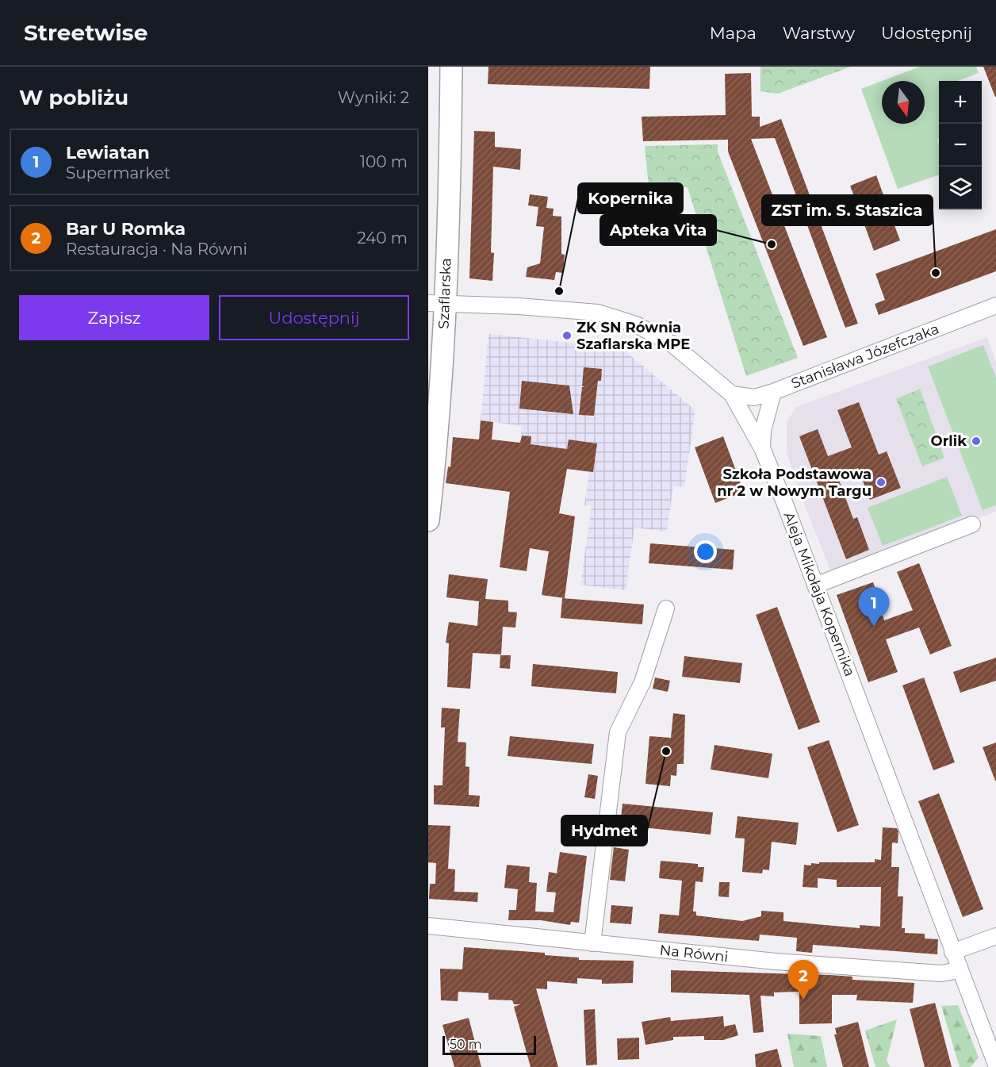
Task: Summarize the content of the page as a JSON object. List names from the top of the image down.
{
  "streets": {
    "street": [
      "Szaflarska",
      "Stanisława Józefczaka",
      "Aleja Mikołaja Kopernika",
      "Na Równi"
    ]
  },
  "crossings": [
    ["Szaflarska", "Aleja Mikołaja Kopernika"],
    ["Stanisława Józefczaka", "Aleja Mikołaja Kopernika"],
    ["Aleja Mikołaja Kopernika", "Na Równi"]
  ],
  "places": [
    "Apteka Vita",
    "ZST im. S. Staszica",
    "Kopernika",
    "ZK SN Równia Szaflarska MPE",
    "Orlik",
    "Szkoła Podstawowa nr 2 w Nowym Targu",
    "Hydmet"
  ],
  "scale_bar": "50 m",
  "north": "bottom",
  "page": {
    "header": "Streetwise",
    "nav": ["Mapa", "Warstwy", "Udostępnij"],
    "heading": ["W pobliżu", "Wyniki: 2"],
    "map_buttons": ["+", "−"],
    "list": [
      {
        "mark": "1",
        "name": "Lewiatan",
        "note": "Supermarket",
        "value": "100 m"
      },
      {
        "mark": "2",
        "name": "Bar U Romka",
        "note": "Restauracja · Na Równi",
        "value": "240 m"
      }
    ],
    "buttons": ["Zapisz", "Udostępnij"],
    "pins": ["1", "2"],
    "scale": "50 m"
  }
}
